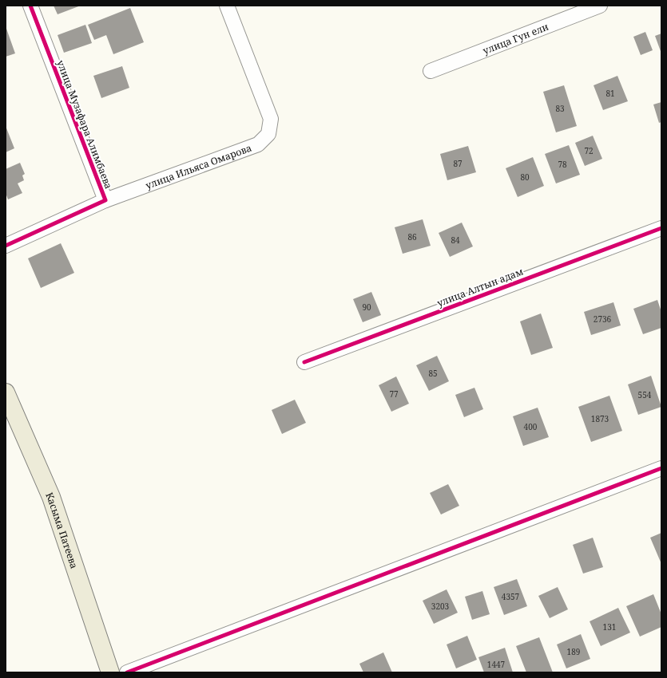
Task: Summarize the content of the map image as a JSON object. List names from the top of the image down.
{
  "streets": {
    "main road": ["Касыма Патеева"],
    "street": [
      "улица Гун ели",
      "улица Музафара Алимбаева",
      "улица Ильяса Омарова",
      "улица Алтын адам"
    ]
  },
  "crossings": [
    ["улица Музафара Алимбаева", "улица Ильяса Омарова"]
  ],
  "house_numbers": [
    "81",
    "83",
    "72",
    "87",
    "78",
    "80",
    "86",
    "84",
    "90",
    "2736",
    "85",
    "77",
    "554",
    "1873",
    "400",
    "4357",
    "3203",
    "131",
    "189",
    "1447"
  ]
}
